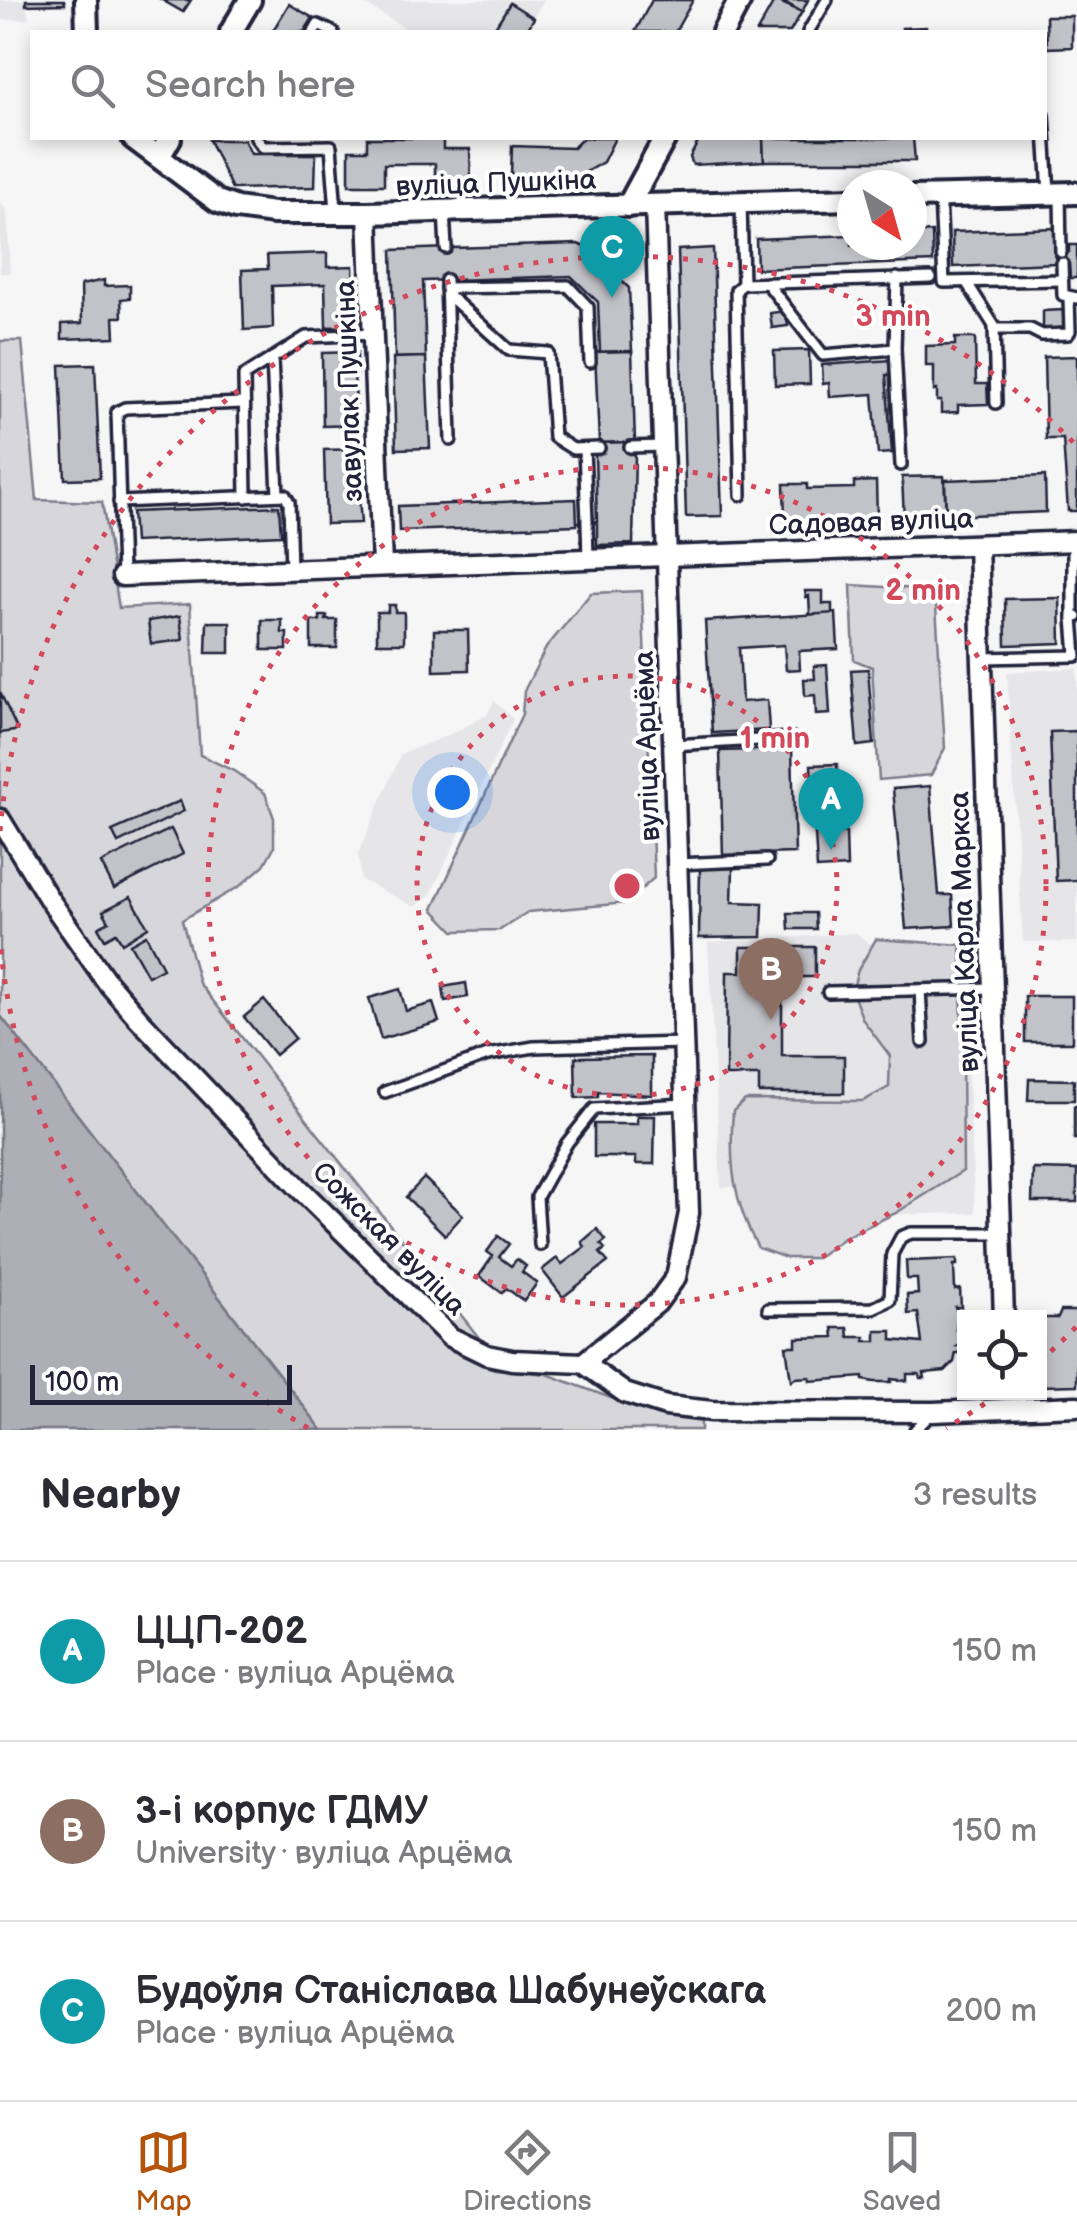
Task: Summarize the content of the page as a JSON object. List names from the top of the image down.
{
  "streets": {
    "street": [
      "вуліца Пушкіна",
      "завулак Пушкіна",
      "Садовая вуліца",
      "вуліца Арцёма",
      "вуліца Карла Маркса",
      "Сожская вуліца"
    ]
  },
  "crossings": [
    ["вуліца Пушкіна", "завулак Пушкіна"],
    ["вуліца Пушкіна", "вуліца Арцёма"],
    ["Садовая вуліца", "вуліца Арцёма"],
    ["Садовая вуліца", "вуліца Карла Маркса"],
    ["вуліца Арцёма", "Сожская вуліца"]
  ],
  "scale_bar": "100 m",
  "north": "bottom right",
  "page": {
    "search": "Search here",
    "pins": ["C", "A", "B"],
    "scale": "100 m",
    "heading": ["Nearby", "3 results"],
    "list": [
      {
        "mark": "A",
        "name": "ЦЦП-202",
        "note": "Place · вуліца Арцёма",
        "value": "150 m"
      },
      {
        "mark": "B",
        "name": "3-і корпус ГДМУ",
        "note": "University · вуліца Арцёма",
        "value": "150 m"
      },
      {
        "mark": "C",
        "name": "Будоўля Станіслава Шабунеўскага",
        "note": "Place · вуліца Арцёма",
        "value": "200 m"
      }
    ],
    "nav": ["Map", "Directions", "Saved"]
  },
  "rings": ["3 min", "2 min", "1 min"]
}
